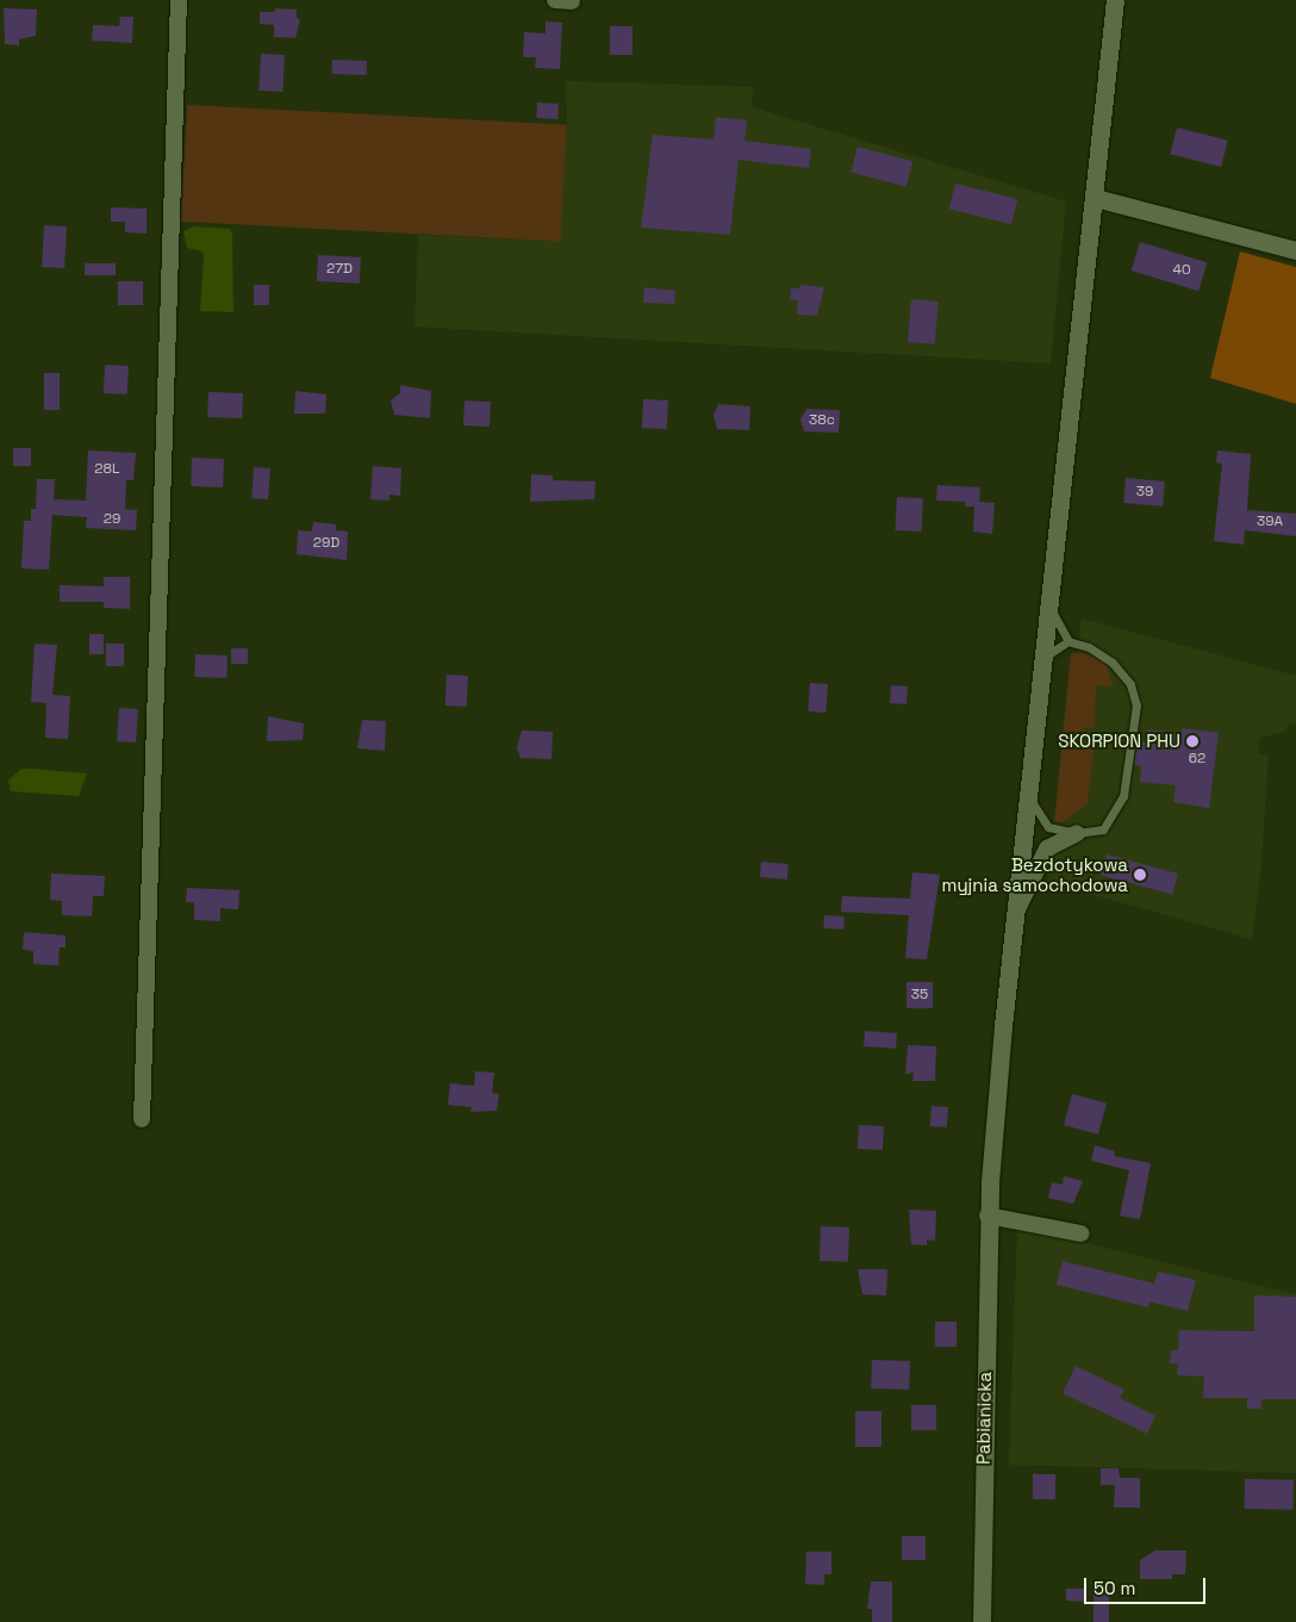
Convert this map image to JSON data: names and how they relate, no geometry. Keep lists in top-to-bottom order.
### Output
{
  "streets": {
    "main road": ["Pabianicka"]
  },
  "places": ["SKORPION PHU", "Bezdotykowa myjnia samochodowa"],
  "house_numbers": [
    "27D",
    "40",
    "38c",
    "28L",
    "39",
    "29",
    "39A",
    "29D",
    "62",
    "35"
  ],
  "scale_bar": "50 m"
}
